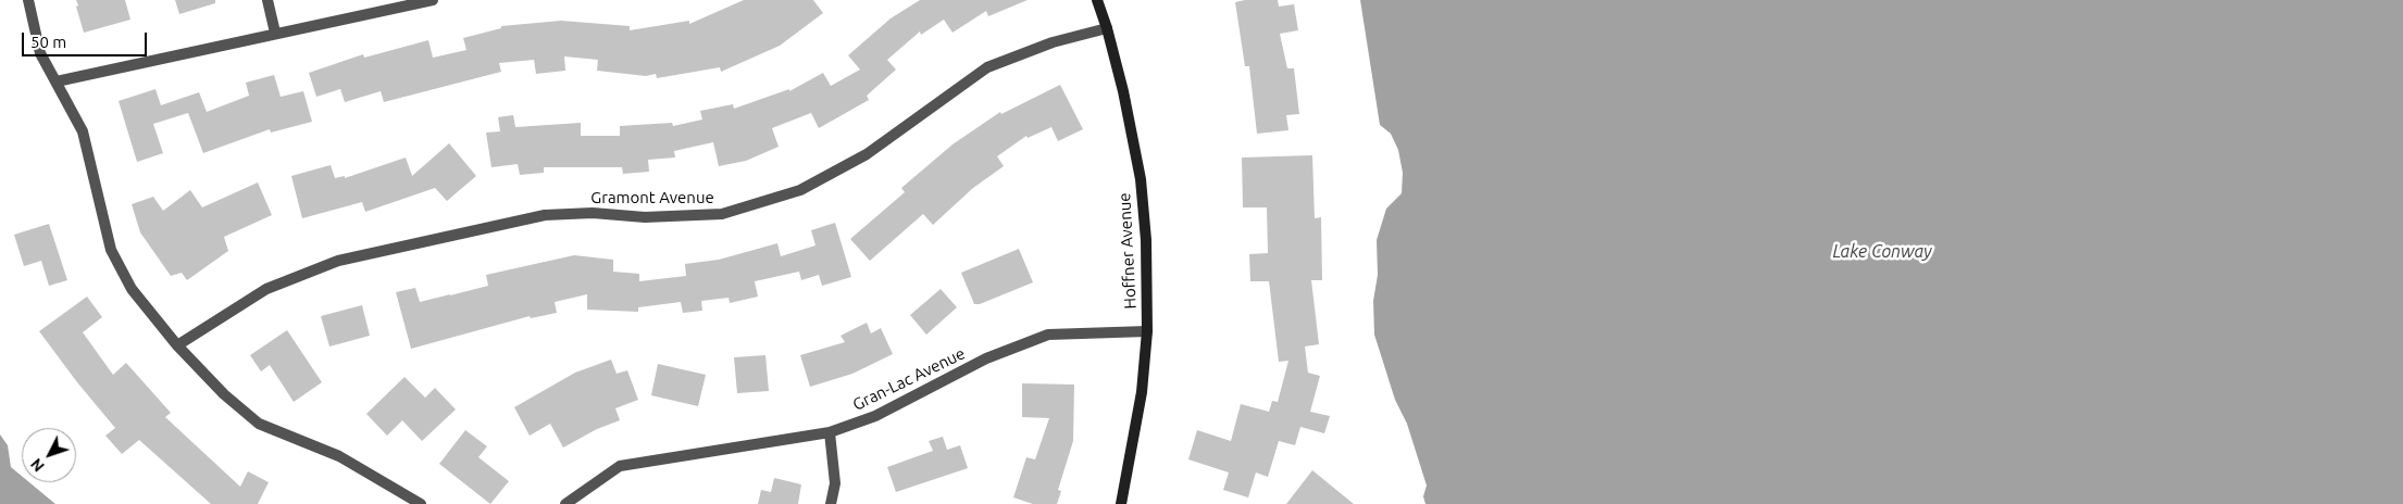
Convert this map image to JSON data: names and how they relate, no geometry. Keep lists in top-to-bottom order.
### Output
{
  "streets": {
    "main road": ["Hoffner Avenue"],
    "street": ["Gramont Avenue", "Gran-Lac Avenue"]
  },
  "crossings": [
    ["Gramont Avenue", "Hoffner Avenue"],
    ["Hoffner Avenue", "Gran-Lac Avenue"]
  ],
  "water": ["Lake Conway"],
  "scale_bar": "50 m",
  "north": "bottom left"
}
